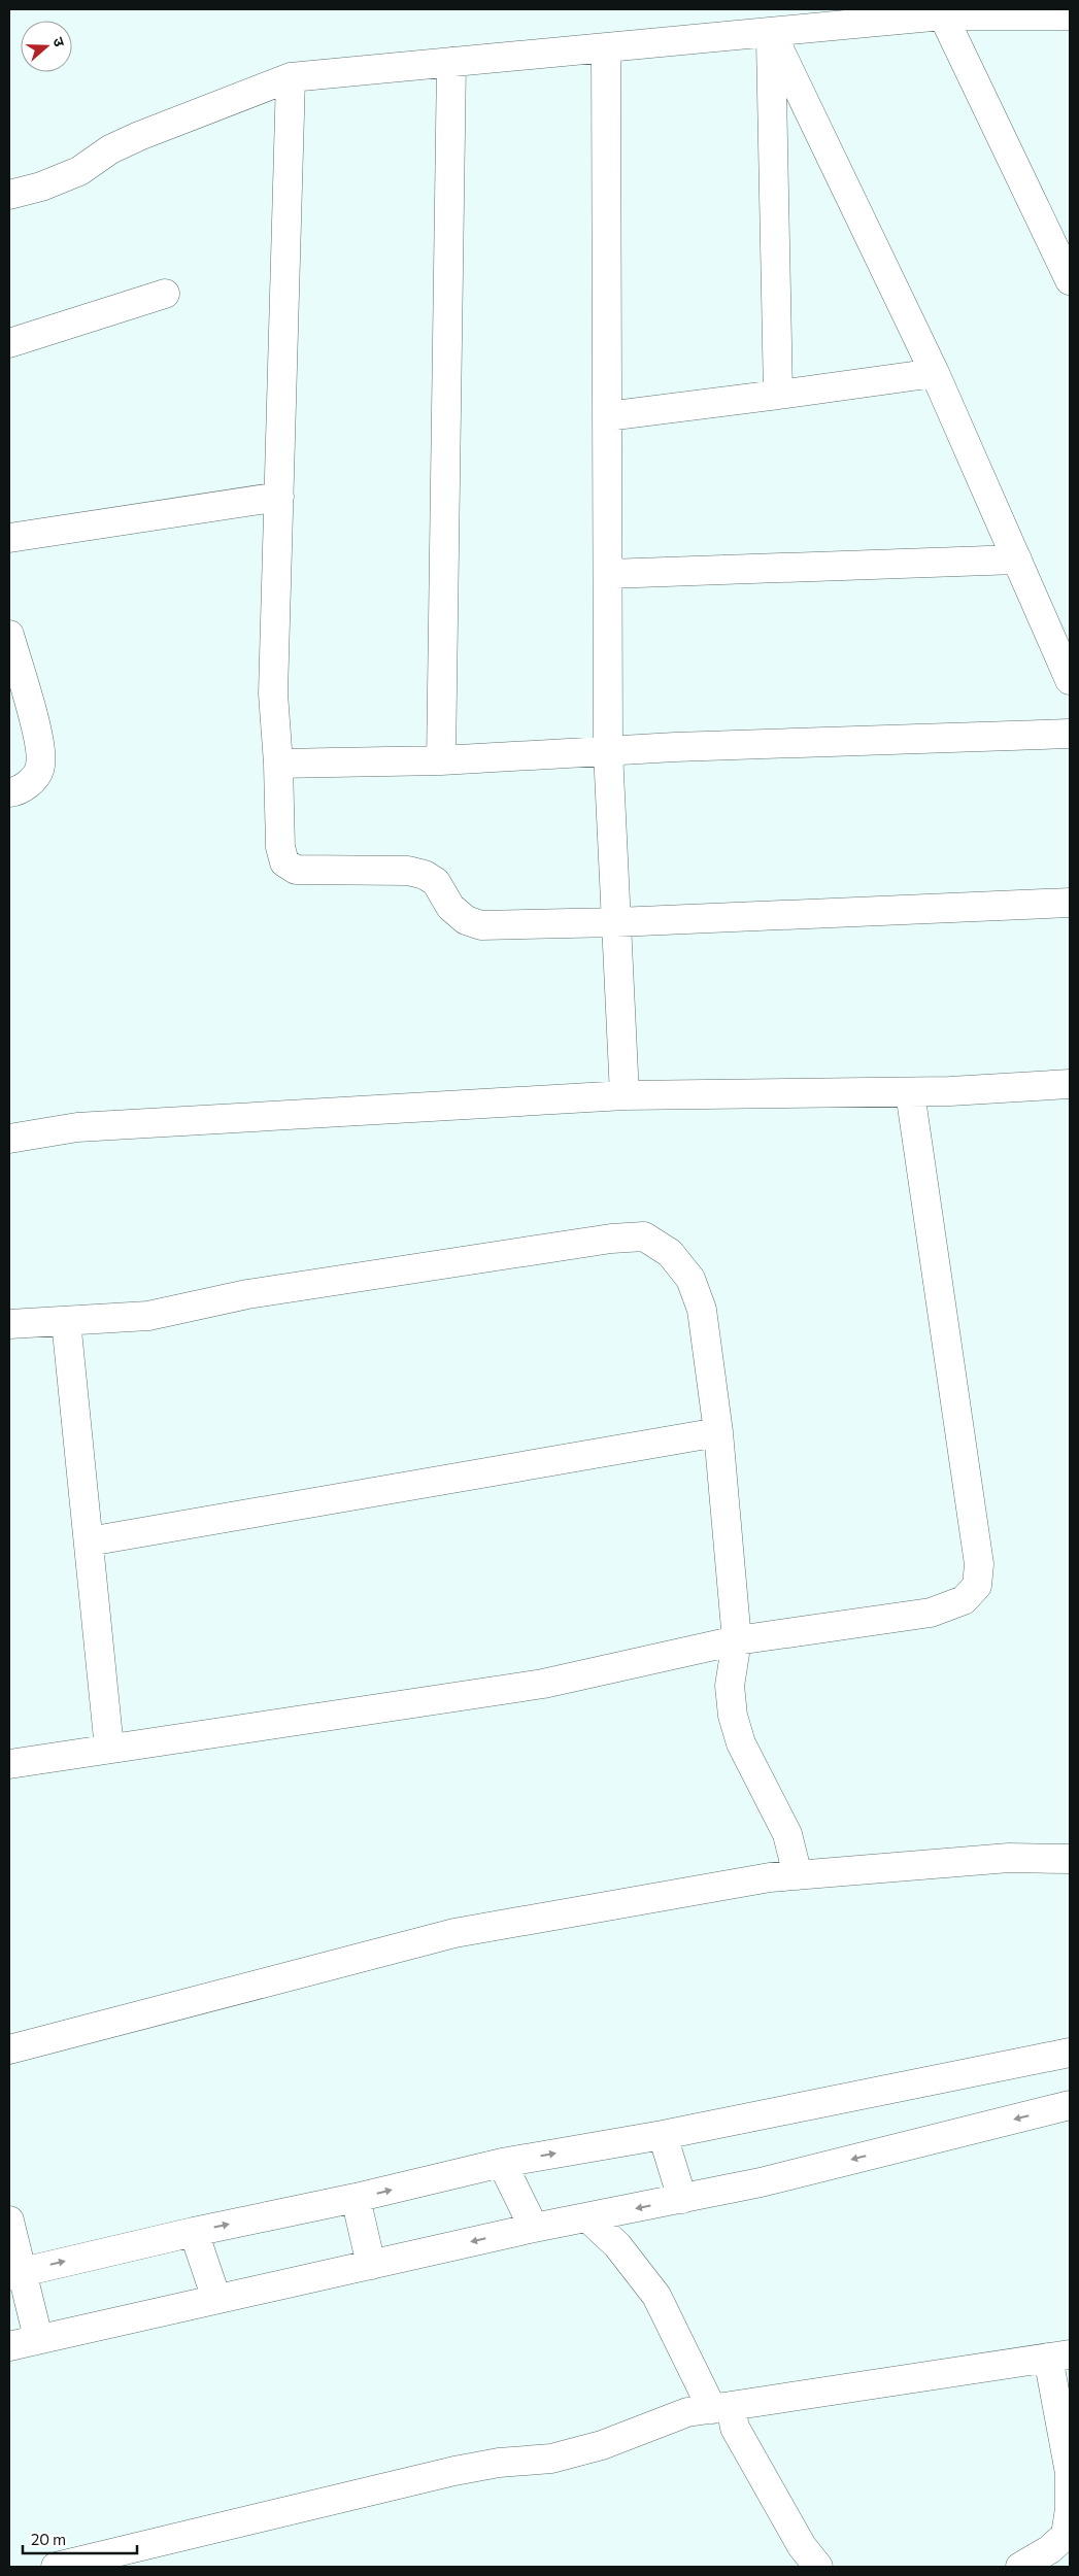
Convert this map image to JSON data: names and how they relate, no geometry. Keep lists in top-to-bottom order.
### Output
{
  "scale_bar": "20 m",
  "north": "right"
}
